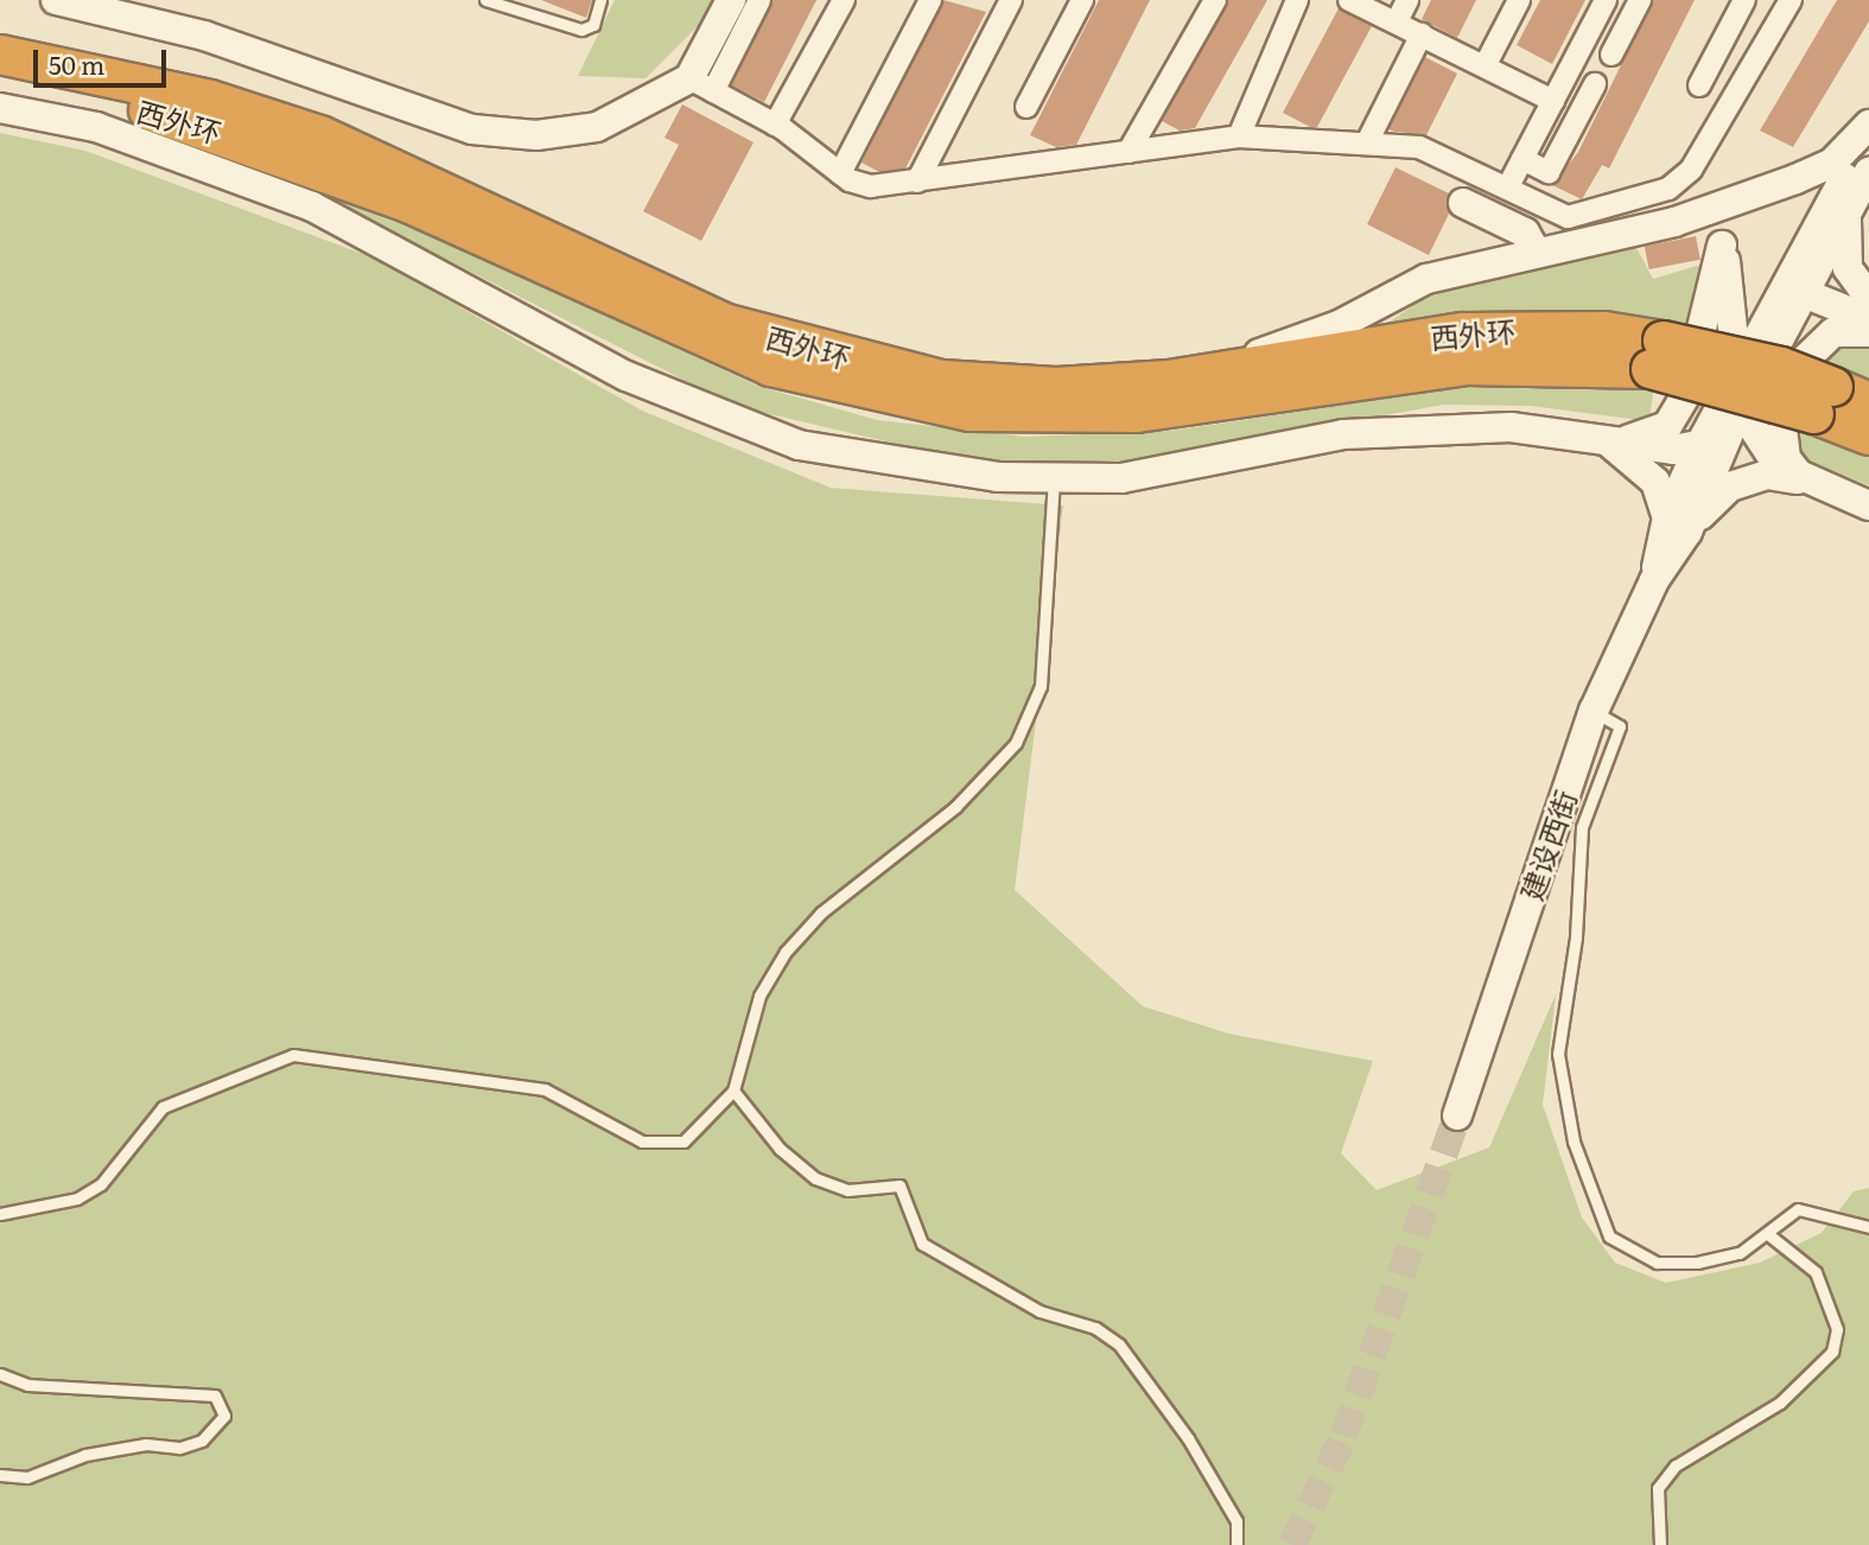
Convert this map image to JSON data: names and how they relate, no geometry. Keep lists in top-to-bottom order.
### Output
{
  "streets": {
    "highway": ["西外环"],
    "main road": ["建设西街"]
  },
  "scale_bar": "50 m"
}
